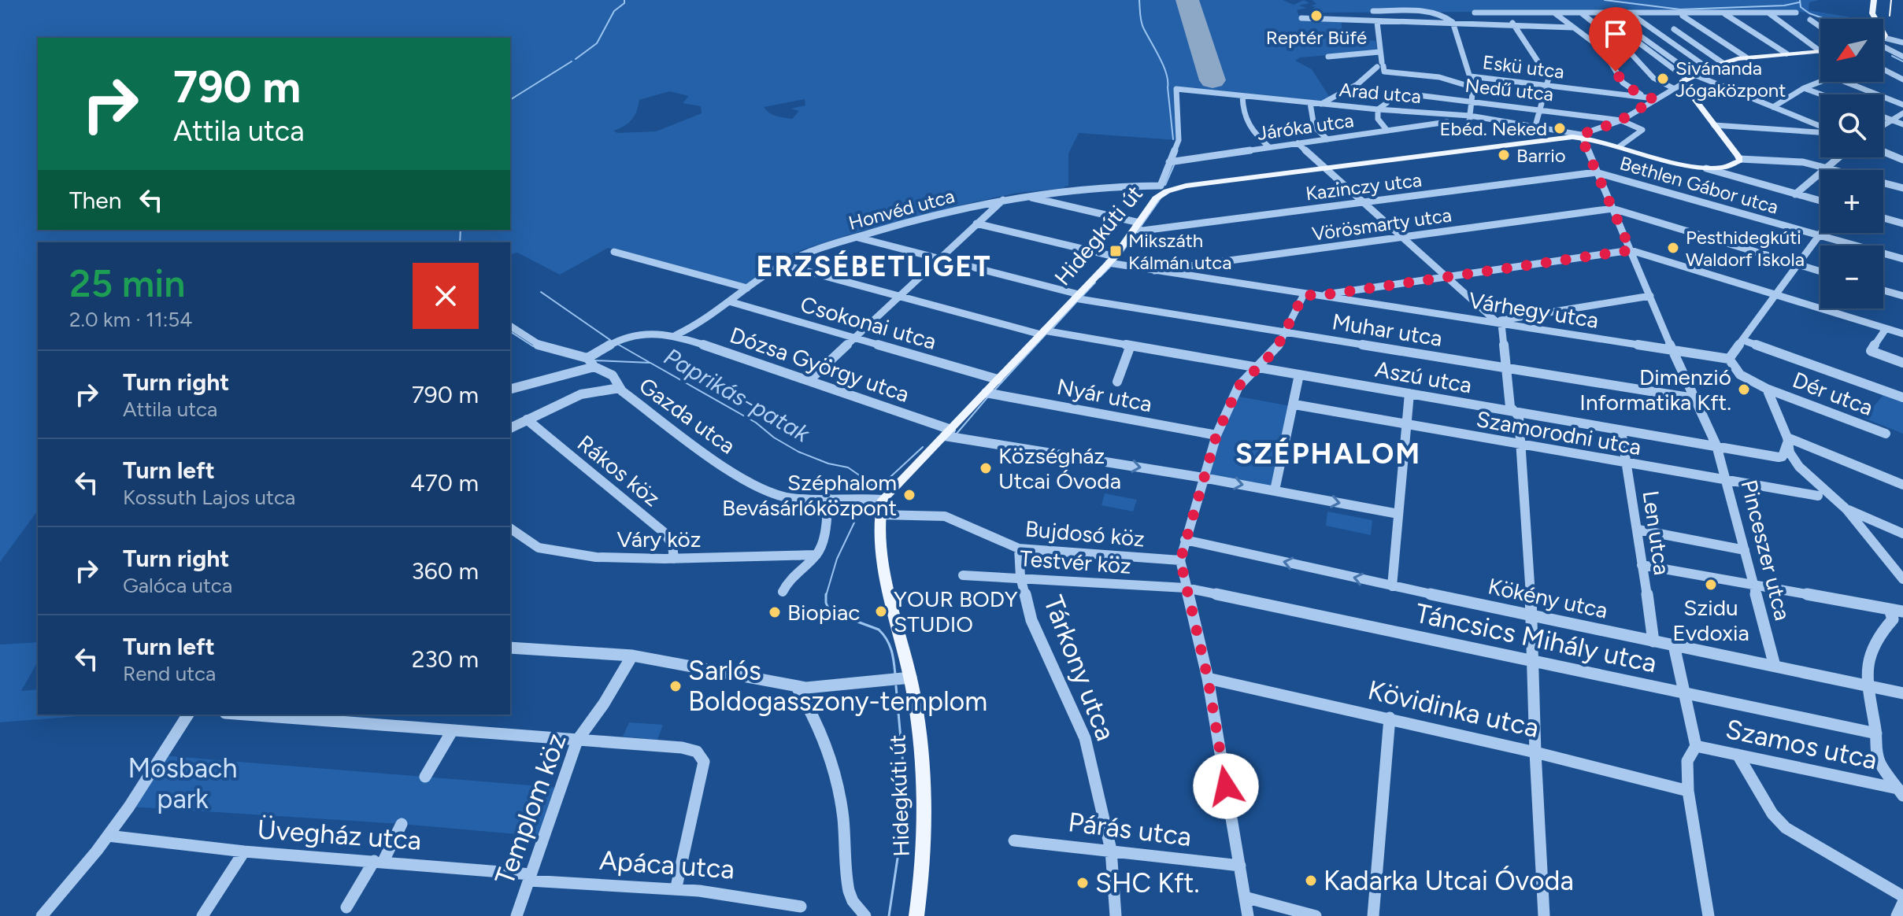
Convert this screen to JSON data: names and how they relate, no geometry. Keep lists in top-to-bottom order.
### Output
{
  "streets": {
    "main road": ["Hidegkúti út"],
    "street": [
      "Eskü utca",
      "Nedű utca",
      "Arad utca",
      "Járóka utca",
      "Bethlen Gábor utca",
      "Kazinczy utca",
      "Honvéd utca",
      "Vörösmarty utca",
      "Várhegy utca",
      "Csokonai utca",
      "Muhar utca",
      "Dózsa György utca",
      "Aszú utca",
      "Dér utca",
      "Nyár utca",
      "Gazda utca",
      "Szamorodni utca",
      "Rákos köz",
      "Len utca",
      "Bujdosó köz",
      "Váry köz",
      "Pinceszer utca",
      "Testvér köz",
      "Kökény utca",
      "Táncsics Mihály utca",
      "Tárkony utca",
      "Kövidinka utca",
      "Szamos utca",
      "Templom köz",
      "Párás utca",
      "Üvegház utca",
      "Apáca utca"
    ]
  },
  "crossings": [
    ["Arad utca", "Járóka utca"],
    ["Arad utca", "Hidegkúti út"],
    ["Arad utca", "Pinceszer utca"],
    ["Bethlen Gábor utca", "Kazinczy utca"],
    ["Bethlen Gábor utca", "Pinceszer utca"],
    ["Kazinczy utca", "Hidegkúti út"],
    ["Kazinczy utca", "Pinceszer utca"],
    ["Honvéd utca", "Hidegkúti út"],
    ["Honvéd utca", "Csokonai utca"],
    ["Honvéd utca", "Muhar utca"],
    ["Honvéd utca", "Dózsa György utca"],
    ["Honvéd utca", "Aszú utca"],
    ["Vörösmarty utca", "Várhegy utca"],
    ["Vörösmarty utca", "Pinceszer utca"],
    ["Hidegkúti út", "Várhegy utca"],
    ["Hidegkúti út", "Csokonai utca"],
    ["Hidegkúti út", "Muhar utca"],
    ["Hidegkúti út", "Dózsa György utca"],
    ["Hidegkúti út", "Aszú utca"],
    ["Hidegkúti út", "Nyár utca"],
    ["Hidegkúti út", "Gazda utca"],
    ["Hidegkúti út", "Bujdosó köz"],
    ["Hidegkúti út", "Pinceszer utca"],
    ["Várhegy utca", "Dér utca"],
    ["Várhegy utca", "Pinceszer utca"],
    ["Muhar utca", "Pinceszer utca"],
    ["Dózsa György utca", "Gazda utca"],
    ["Aszú utca", "Len utca"],
    ["Aszú utca", "Pinceszer utca"],
    ["Szamorodni utca", "Len utca"],
    ["Szamorodni utca", "Pinceszer utca"],
    ["Rákos köz", "Váry köz"],
    ["Len utca", "Kökény utca"],
    ["Bujdosó köz", "Tárkony utca"],
    ["Pinceszer utca", "Kökény utca"],
    ["Testvér köz", "Táncsics Mihály utca"],
    ["Testvér köz", "Tárkony utca"],
    ["Tárkony utca", "Párás utca"],
    ["Templom köz", "Üvegház utca"],
    ["Templom köz", "Apáca utca"],
    ["Üvegház utca", "Apáca utca"]
  ],
  "one_way": ["Dózsa György utca"],
  "districts": ["ERZSÉBETLIGET", "SZÉPHALOM"],
  "water": ["Paprikás-patak"],
  "parks": ["Mosbach park"],
  "places": {
    "other": [
      "Reptér Büfé",
      "Sivánanda Jógaközpont",
      "Ebéd. Neked",
      "Barrio",
      "Pesthidegkúti Waldorf Iskola",
      "Dimenzió Informatika Kft.",
      "Községház Utcai Óvoda",
      "Széphalom Bevásárlóközpont",
      "Szidu Evdoxia",
      "YOUR BODY STUDIO",
      "Biopiac",
      "Sarlós Boldogasszony-templom",
      "Kadarka Utcai Óvoda",
      "SHC Kft."
    ],
    "transit": ["Mikszáth Kálmán utca"]
  },
  "north": "bottom left",
  "page": {
    "map_buttons": ["+", "−"],
    "turn": ["790 m", "Attila utca"],
    "then": "Then",
    "heading": ["25 min", "2.0 km · 11:54"],
    "list": [
      {
        "name": "Turn right",
        "note": "Attila utca",
        "value": "790 m"
      },
      {
        "name": "Turn left",
        "note": "Kossuth Lajos utca",
        "value": "470 m"
      },
      {
        "name": "Turn right",
        "note": "Galóca utca",
        "value": "360 m"
      },
      {
        "name": "Turn left",
        "note": "Rend utca",
        "value": "230 m"
      }
    ]
  }
}
